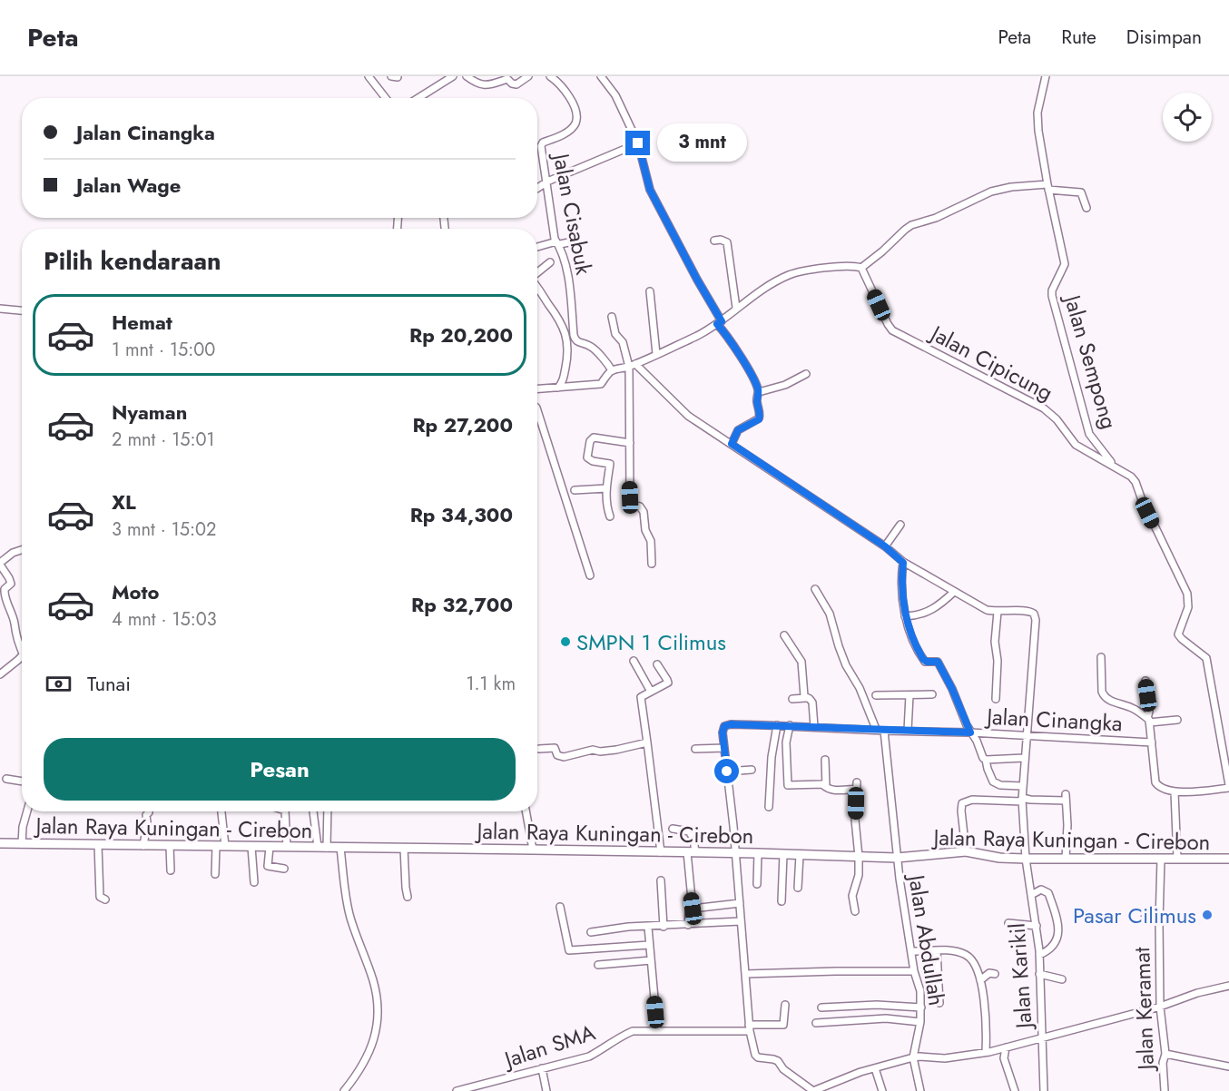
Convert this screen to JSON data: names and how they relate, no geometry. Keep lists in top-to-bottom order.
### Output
{
  "streets": {
    "highway": ["Jalan Raya Kuningan - Cirebon"],
    "street": [
      "Jalan Cisabuk",
      "Jalan Sempong",
      "Jalan Cipicung",
      "Jalan Cinangka",
      "Jalan Abdullah",
      "Jalan Karikil",
      "Jalan Keramat",
      "Jalan SMA"
    ]
  },
  "crossings": [
    ["Jalan Sempong", "Jalan Cipicung"],
    ["Jalan Cinangka", "Jalan Raya Kuningan - Cirebon"],
    ["Jalan Cinangka", "Jalan Abdullah"],
    ["Jalan Cinangka", "Jalan Karikil"],
    ["Jalan Cinangka", "Jalan SMA"],
    ["Jalan Raya Kuningan - Cirebon", "Jalan Abdullah"],
    ["Jalan Raya Kuningan - Cirebon", "Jalan Karikil"],
    ["Jalan Raya Kuningan - Cirebon", "Jalan Keramat"]
  ],
  "places": ["SMPN 1 Cilimus", "Pasar Cilimus"],
  "page": {
    "header": "Peta",
    "nav": ["Peta", "Rute", "Disimpan"],
    "banner": ["Jalan Cinangka", "Jalan Wage"],
    "bubble": "3 mnt",
    "heading": "Pilih kendaraan",
    "list": [
      {
        "name": "Hemat",
        "note": "1 mnt · 15:00",
        "value": "Rp 20,200"
      },
      {
        "name": "Nyaman",
        "note": "2 mnt · 15:01",
        "value": "Rp 27,200"
      },
      {
        "name": "XL",
        "note": "3 mnt · 15:02",
        "value": "Rp 34,300"
      },
      {
        "name": "Moto",
        "note": "4 mnt · 15:03",
        "value": "Rp 32,700"
      }
    ],
    "pay": ["Tunai", "1.1 km"],
    "buttons": "Pesan"
  }
}
